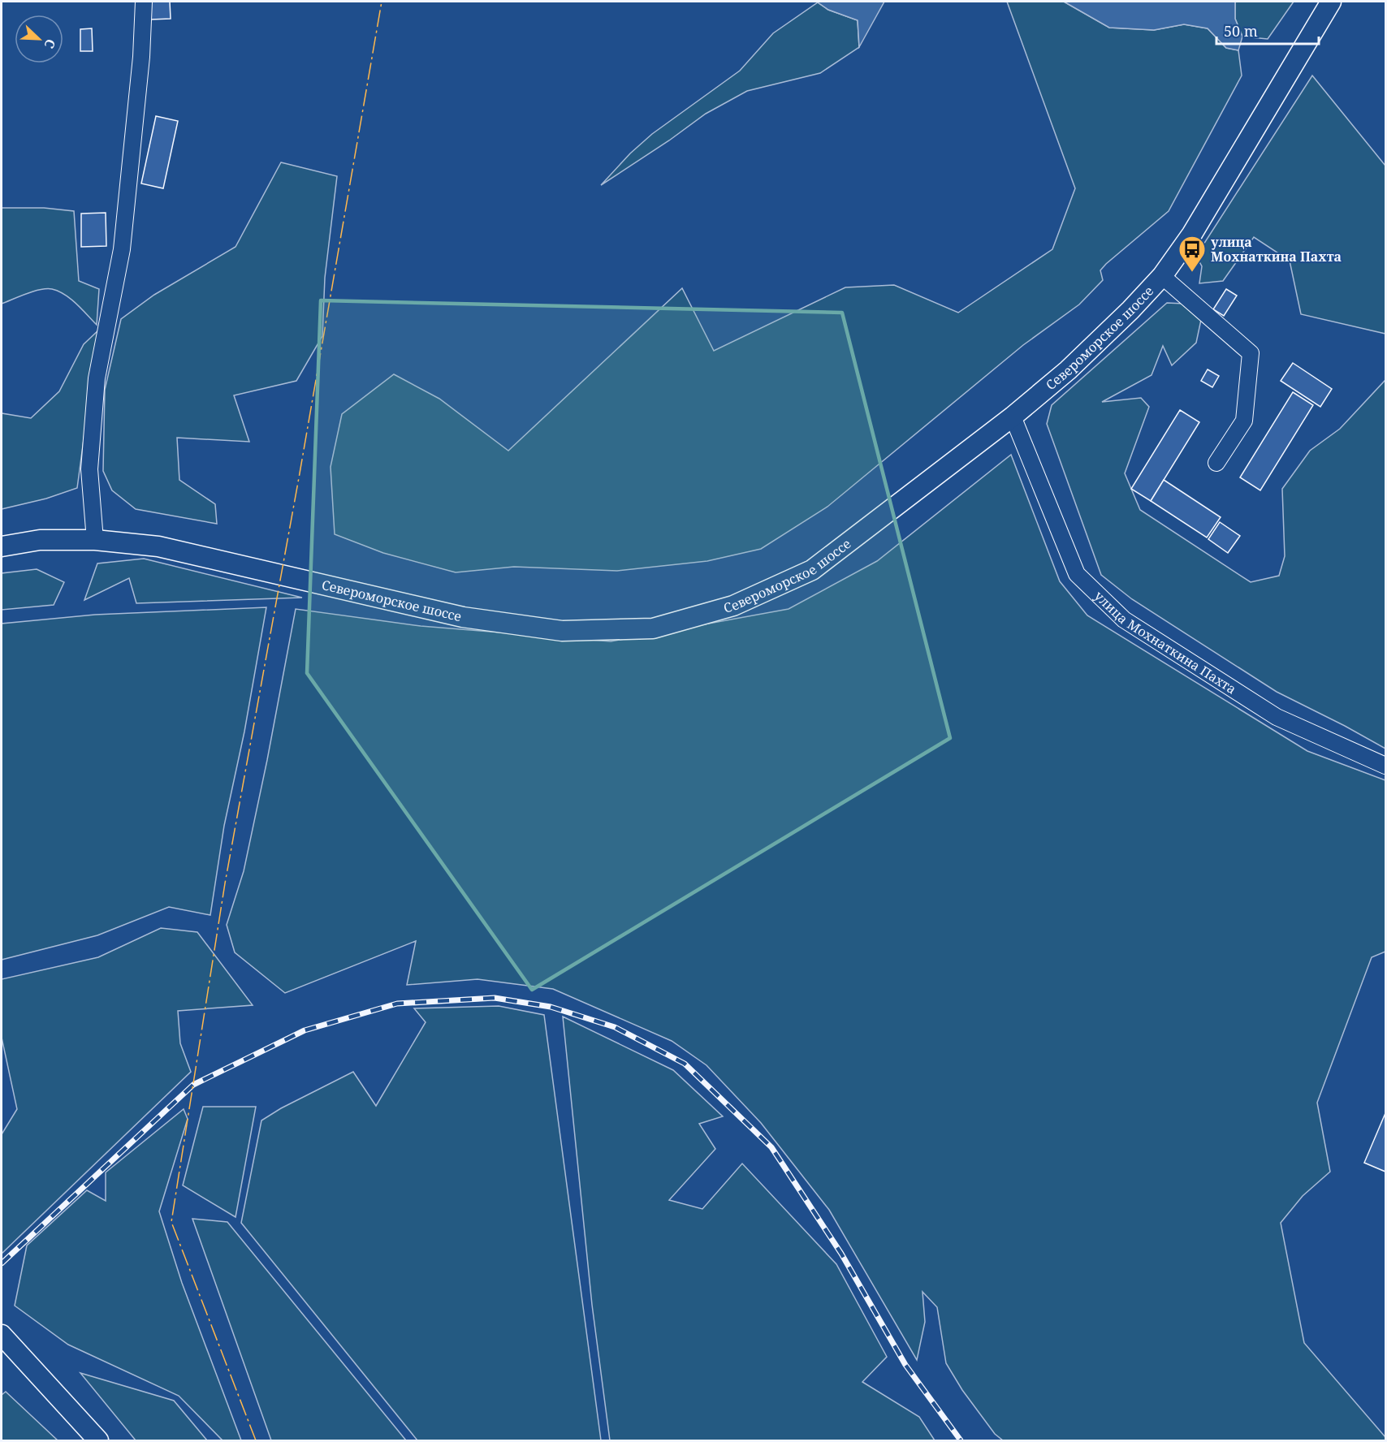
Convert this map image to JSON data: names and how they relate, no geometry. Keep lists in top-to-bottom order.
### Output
{
  "streets": {
    "main road": ["Североморское шоссе"],
    "street": ["улица Мохнаткина Пахта"]
  },
  "crossings": [
    ["Североморское шоссе", "улица Мохнаткина Пахта"]
  ],
  "places": {
    "bus stop": ["улица Мохнаткина Пахта"]
  },
  "scale_bar": "50 m",
  "north": "bottom right"
}
